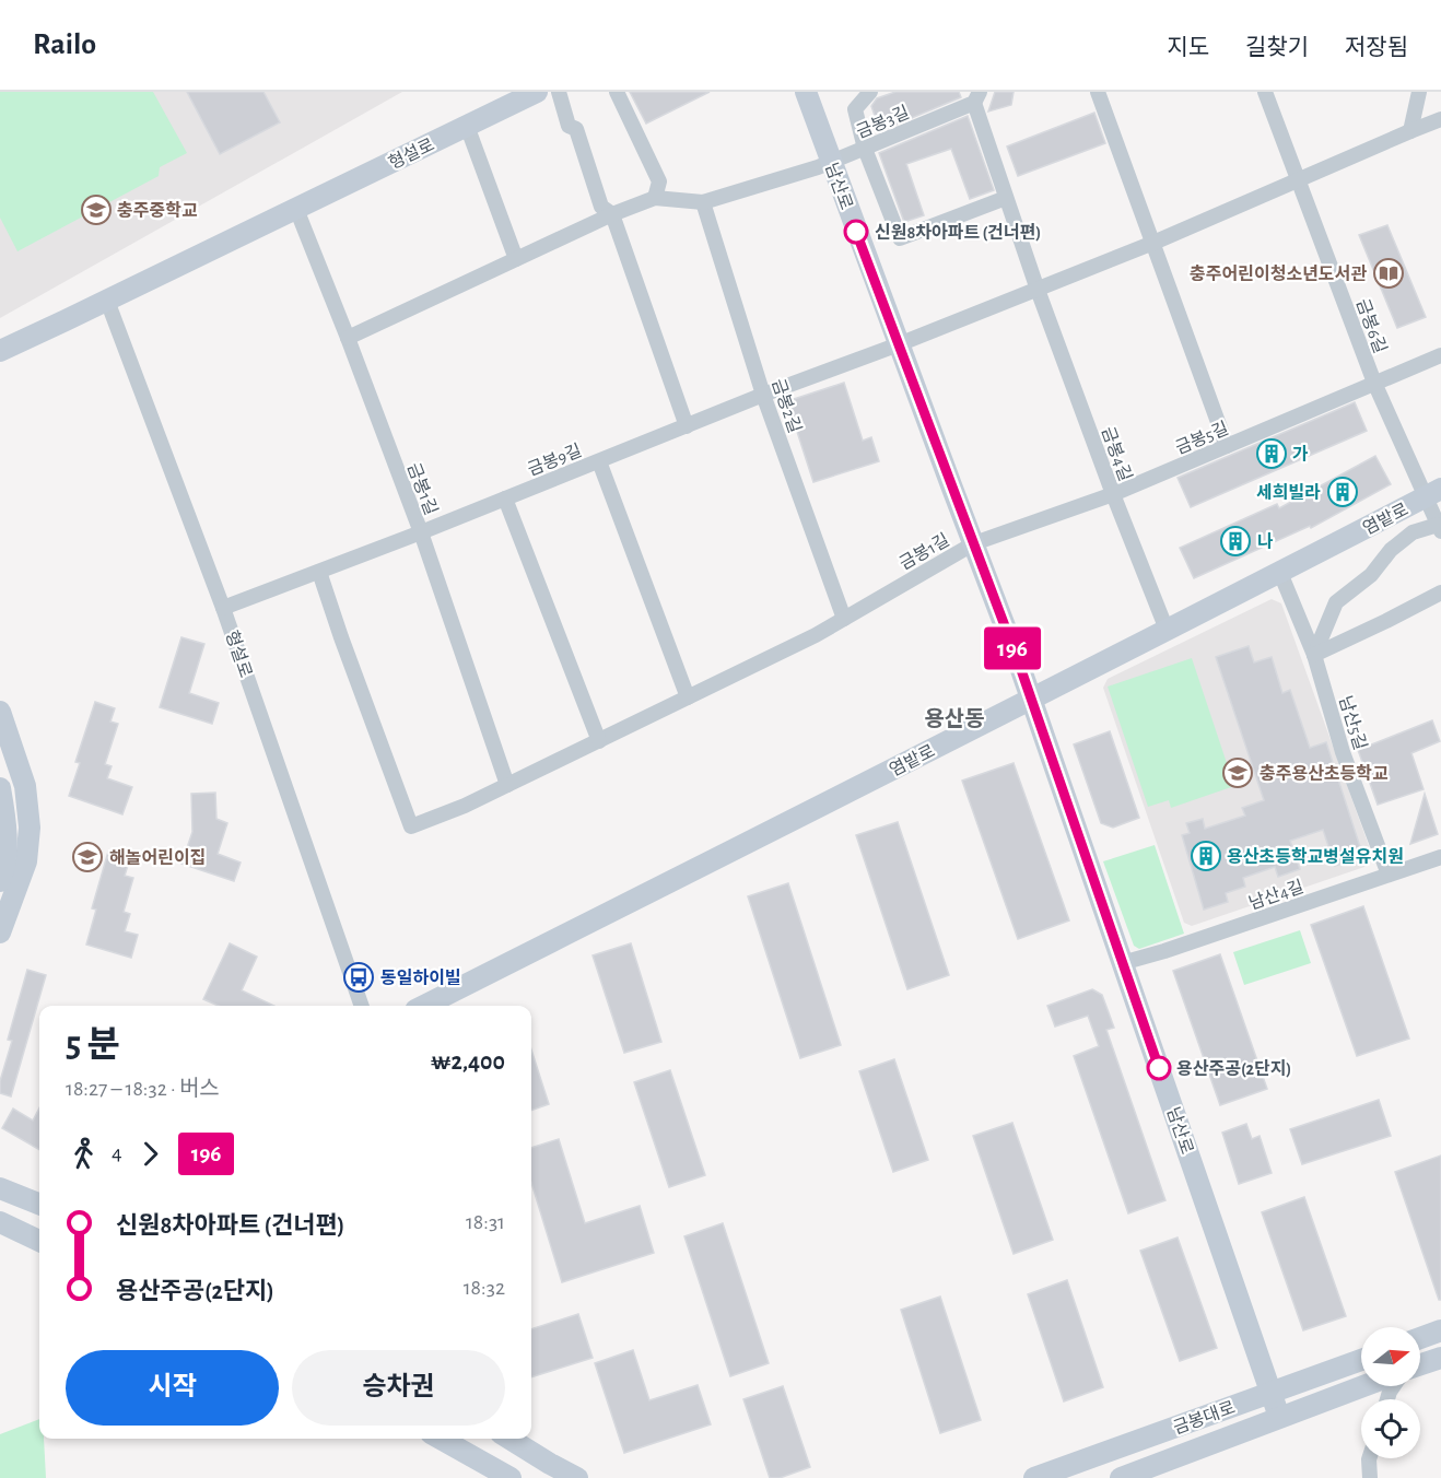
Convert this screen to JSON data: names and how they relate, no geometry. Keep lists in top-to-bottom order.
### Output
{
  "streets": {
    "street": [
      "금봉3길",
      "형설로",
      "남산로",
      "금봉6길",
      "금봉2길",
      "금봉5길",
      "금봉4길",
      "금봉9길",
      "금봉1길",
      "염밭로",
      "남산5길",
      "남산4길",
      "금봉대로"
    ]
  },
  "crossings": [
    ["금봉3길", "남산로"],
    ["금봉3길", "금봉4길"],
    ["형설로", "금봉9길"],
    ["형설로", "금봉1길"],
    ["남산로", "금봉5길"],
    ["남산로", "금봉4길"],
    ["남산로", "금봉9길"],
    ["남산로", "금봉1길"],
    ["남산로", "염밭로"],
    ["남산로", "남산4길"],
    ["남산로", "금봉대로"],
    ["금봉6길", "금봉5길"],
    ["금봉6길", "염밭로"],
    ["금봉2길", "금봉9길"],
    ["금봉2길", "금봉1길"],
    ["금봉5길", "금봉4길"],
    ["금봉5길", "금봉1길"],
    ["금봉4길", "염밭로"],
    ["금봉9길", "금봉1길"],
    ["염밭로", "남산5길"],
    ["남산5길", "남산4길"]
  ],
  "districts": ["용산동"],
  "places": {
    "school or university": ["충주중학교", "충주용산초등학교", "해놀어린이집"],
    "other": ["신원8차아파트 (건너편)", "용산주공(2단지)"],
    "library": ["충주어린이청소년도서관"],
    "building": [
      "가",
      "세희빌라",
      "나",
      "용산초등학교병설유치원"
    ],
    "bus stop": ["동일하이빌"]
  },
  "lines": ["bus line 196"],
  "north": "right",
  "page": {
    "header": "Railo",
    "nav": ["지도", "길찾기", "저장됨"],
    "on_map": "196",
    "heading": ["5 분", "18:27 – 18:32 · 버스", "₩2,400"],
    "legs": ["4", "196"],
    "list": [
      {
        "name": "신원8차아파트 (건너편)",
        "value": "18:31"
      },
      {
        "name": "용산주공(2단지)",
        "value": "18:32"
      }
    ],
    "buttons": ["시작", "승차권"]
  }
}
